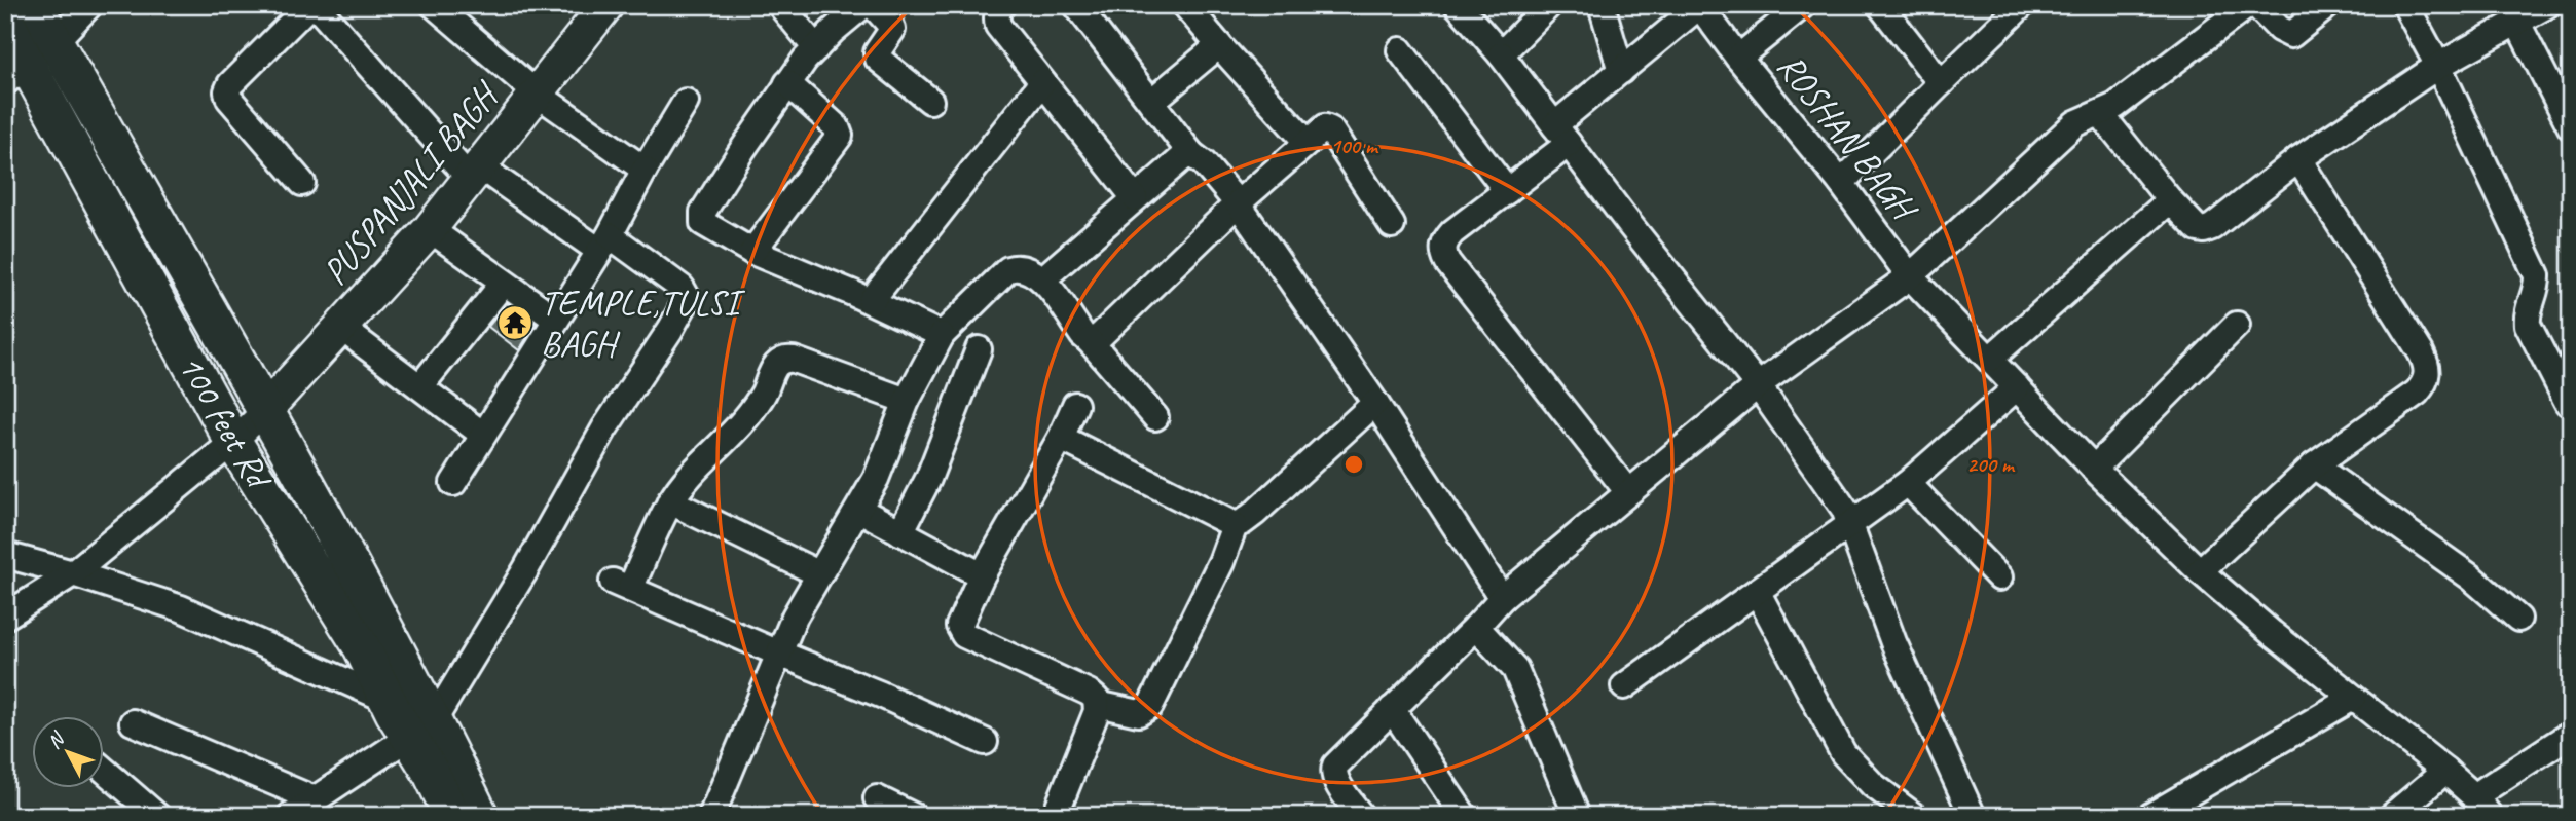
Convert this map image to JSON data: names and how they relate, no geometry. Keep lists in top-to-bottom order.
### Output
{
  "streets": {
    "main road": ["100 feet Rd"],
    "street": ["ROSHAN BAGH", "PUSPANJALI BAGH"]
  },
  "places": {
    "temple": ["TEMPLE,TULSI BAGH"]
  },
  "north": "top left",
  "rings": ["100 m", "200 m"]
}
